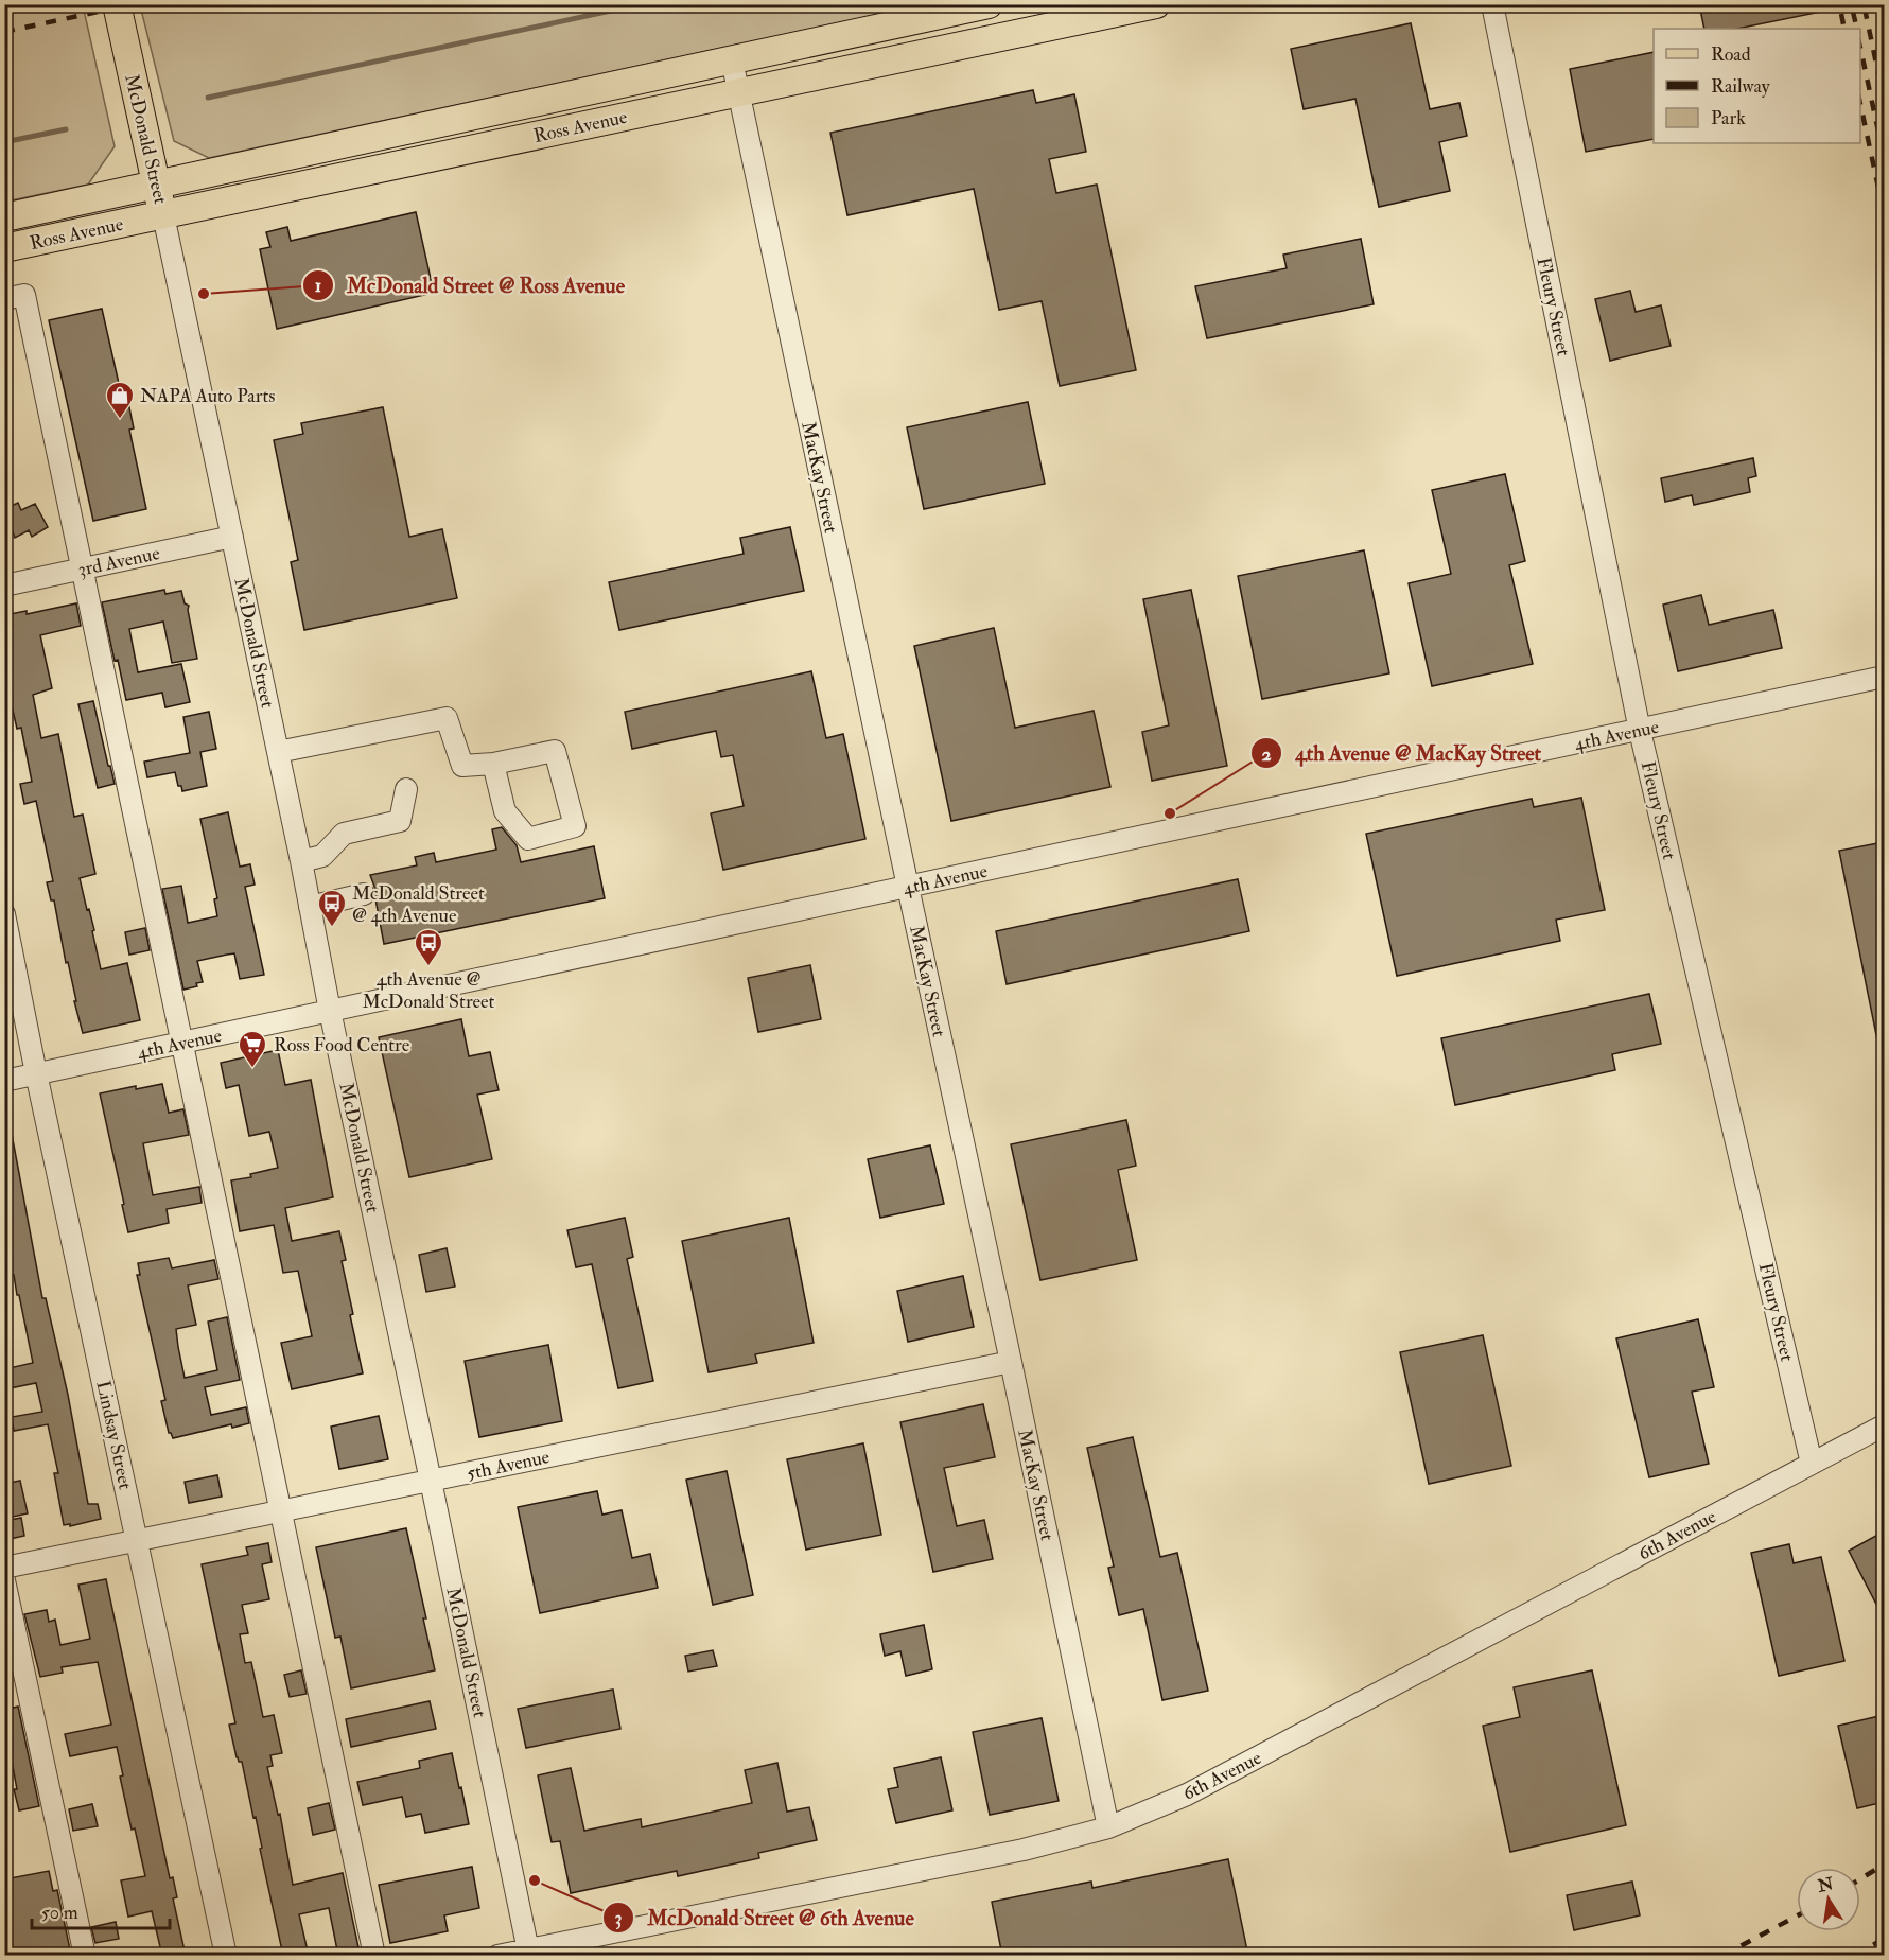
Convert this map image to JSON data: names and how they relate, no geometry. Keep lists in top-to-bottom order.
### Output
{
  "streets": {
    "main road": ["Ross Avenue", "McDonald Street"],
    "street": [
      "Fleury Street",
      "MacKay Street",
      "3rd Avenue",
      "4th Avenue",
      "Lindsay Street",
      "5th Avenue",
      "6th Avenue"
    ]
  },
  "crossings": [
    ["Ross Avenue", "McDonald Street"],
    ["Ross Avenue", "MacKay Street"],
    ["McDonald Street", "3rd Avenue"],
    ["McDonald Street", "4th Avenue"],
    ["McDonald Street", "5th Avenue"],
    ["McDonald Street", "6th Avenue"],
    ["Fleury Street", "4th Avenue"],
    ["Fleury Street", "6th Avenue"],
    ["MacKay Street", "4th Avenue"],
    ["MacKay Street", "5th Avenue"],
    ["MacKay Street", "6th Avenue"],
    ["4th Avenue", "Lindsay Street"],
    ["Lindsay Street", "5th Avenue"]
  ],
  "places": {
    "other": ["McDonald Street @ Ross Avenue", "4th Avenue @ MacKay Street", "McDonald Street @ 6th Avenue"],
    "shop": ["NAPA Auto Parts"],
    "bus stop": ["McDonald Street @ 4th Avenue", "4th Avenue @ McDonald Street"],
    "supermarket": ["Ross Food Centre"]
  },
  "legend": ["Road", "Railway", "Park"],
  "scale_bar": "50 m",
  "north": "top"
}
